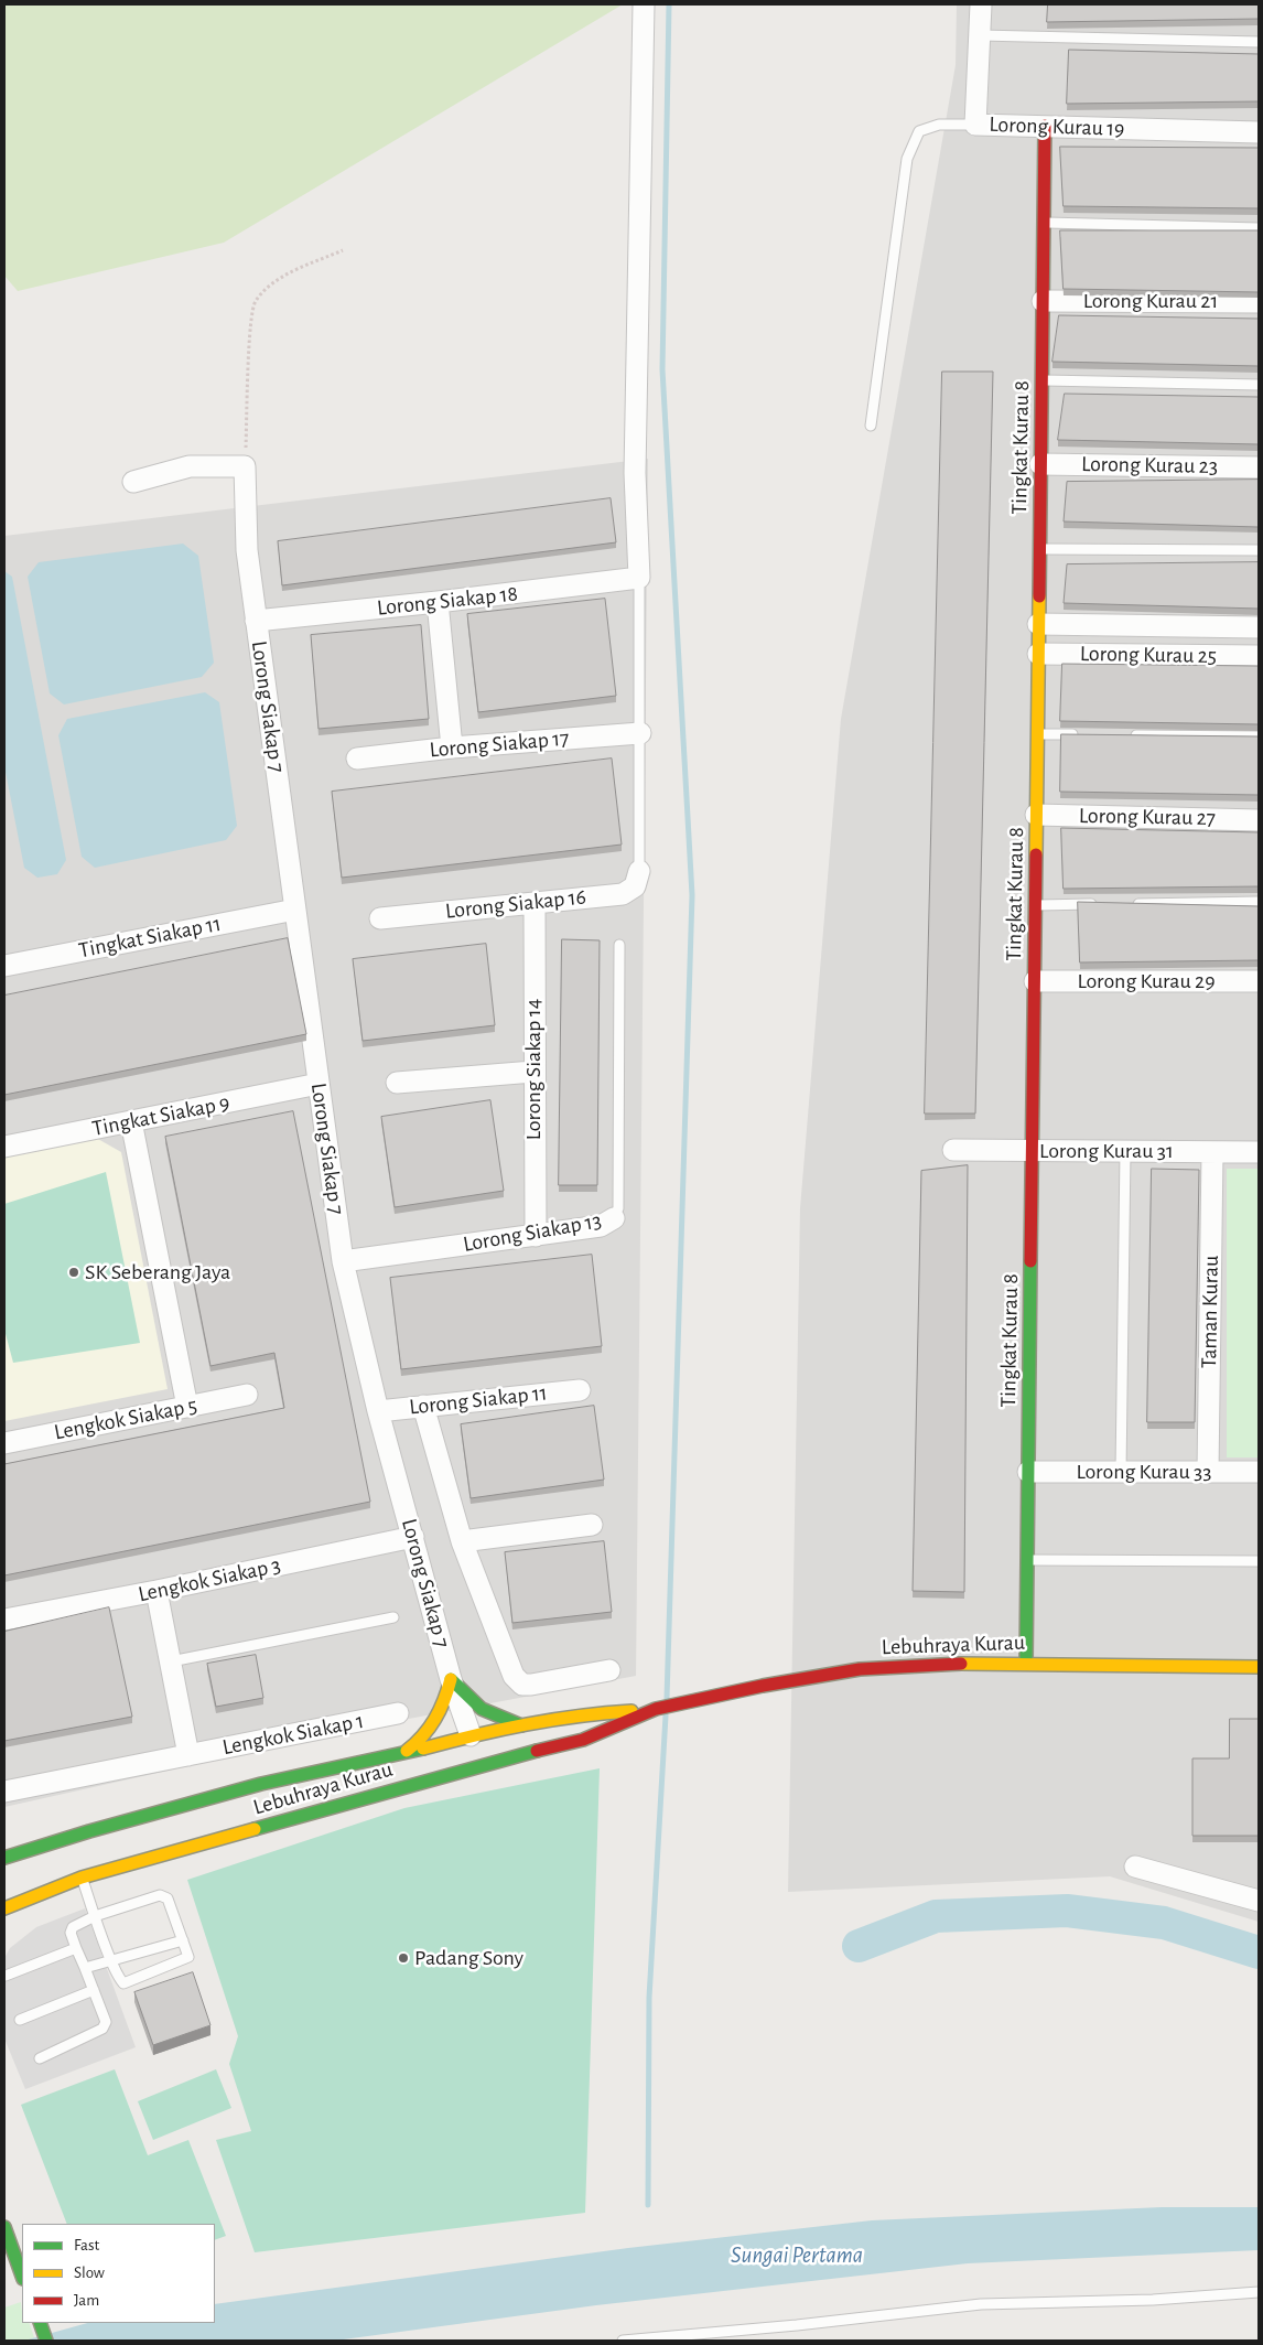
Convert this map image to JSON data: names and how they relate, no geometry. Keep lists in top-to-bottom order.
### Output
{
  "streets": {
    "street": [
      "Lorong Kurau 19",
      "Lorong Kurau 21",
      "Tingkat Kurau 8",
      "Lorong Kurau 23",
      "Lorong Siakap 18",
      "Lorong Kurau 25",
      "Lorong Siakap 7",
      "Lorong Siakap 17",
      "Lorong Kurau 27",
      "Lorong Siakap 16",
      "Tingkat Siakap 11",
      "Lorong Kurau 29",
      "Lorong Siakap 14",
      "Tingkat Siakap 9",
      "Lorong Kurau 31",
      "Lorong Siakap 13",
      "Taman Kurau",
      "Lorong Siakap 11",
      "Lengkok Siakap 5",
      "Lorong Kurau 33",
      "Lengkok Siakap 3",
      "Lebuhraya Kurau",
      "Lengkok Siakap 1"
    ]
  },
  "crossings": [
    ["Lorong Kurau 19", "Tingkat Kurau 8"],
    ["Lorong Kurau 21", "Tingkat Kurau 8"],
    ["Tingkat Kurau 8", "Lorong Kurau 23"],
    ["Tingkat Kurau 8", "Lorong Kurau 25"],
    ["Tingkat Kurau 8", "Lorong Kurau 27"],
    ["Tingkat Kurau 8", "Lorong Kurau 29"],
    ["Tingkat Kurau 8", "Lorong Kurau 31"],
    ["Tingkat Kurau 8", "Lorong Kurau 33"],
    ["Tingkat Kurau 8", "Lebuhraya Kurau"],
    ["Lorong Siakap 18", "Lorong Siakap 7"],
    ["Lorong Siakap 7", "Tingkat Siakap 11"],
    ["Lorong Siakap 7", "Tingkat Siakap 9"],
    ["Lorong Siakap 7", "Lorong Siakap 13"],
    ["Lorong Siakap 7", "Lorong Siakap 11"],
    ["Lorong Siakap 7", "Lengkok Siakap 3"],
    ["Lorong Siakap 7", "Lebuhraya Kurau"],
    ["Lorong Siakap 16", "Lorong Siakap 14"],
    ["Lorong Siakap 14", "Lorong Siakap 13"],
    ["Lorong Kurau 31", "Taman Kurau"],
    ["Taman Kurau", "Lorong Kurau 33"]
  ],
  "water": ["Sungai Pertama"],
  "places": ["SK Seberang Jaya", "Padang Sony"],
  "legend": ["Fast", "Slow", "Jam"]
}
